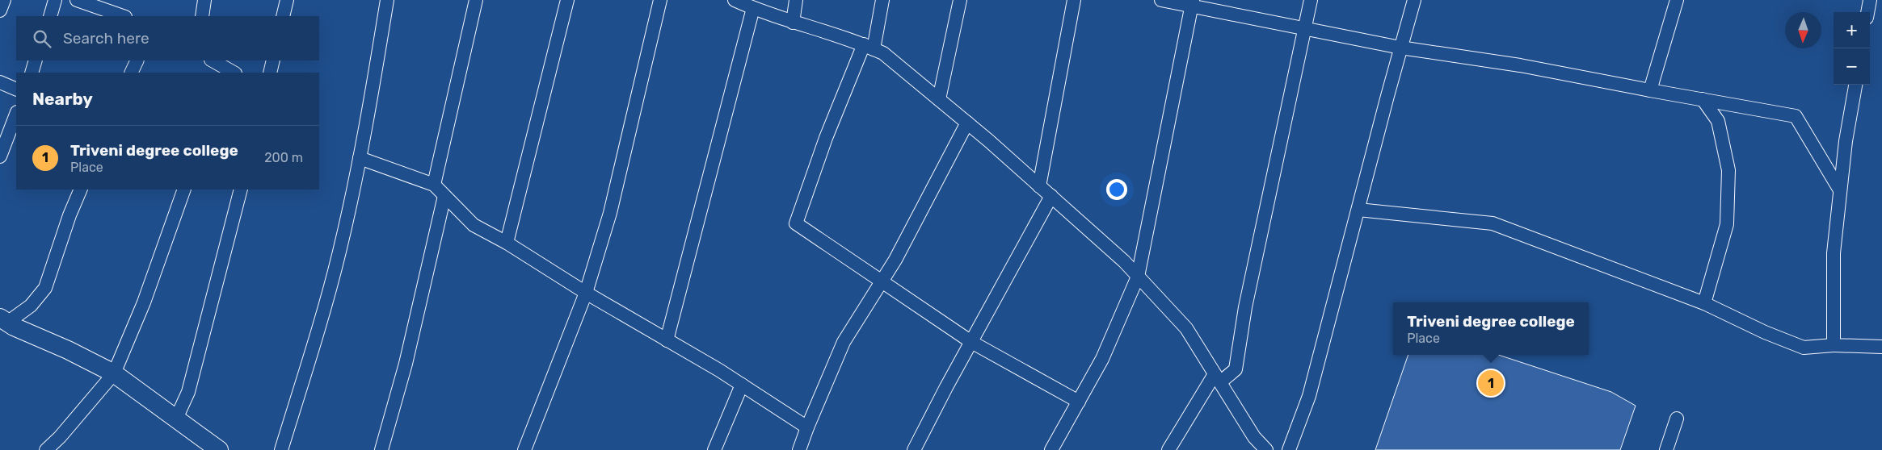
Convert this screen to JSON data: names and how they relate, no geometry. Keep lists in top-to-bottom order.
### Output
{
  "north": "bottom",
  "page": {
    "map_buttons": ["+", "−"],
    "search": "Search here",
    "heading": "Nearby",
    "list": [
      {
        "mark": "1",
        "name": "Triveni degree college",
        "note": "Place",
        "value": "200 m"
      }
    ],
    "popup": ["Triveni degree college", "Place"],
    "pins": "1"
  }
}
